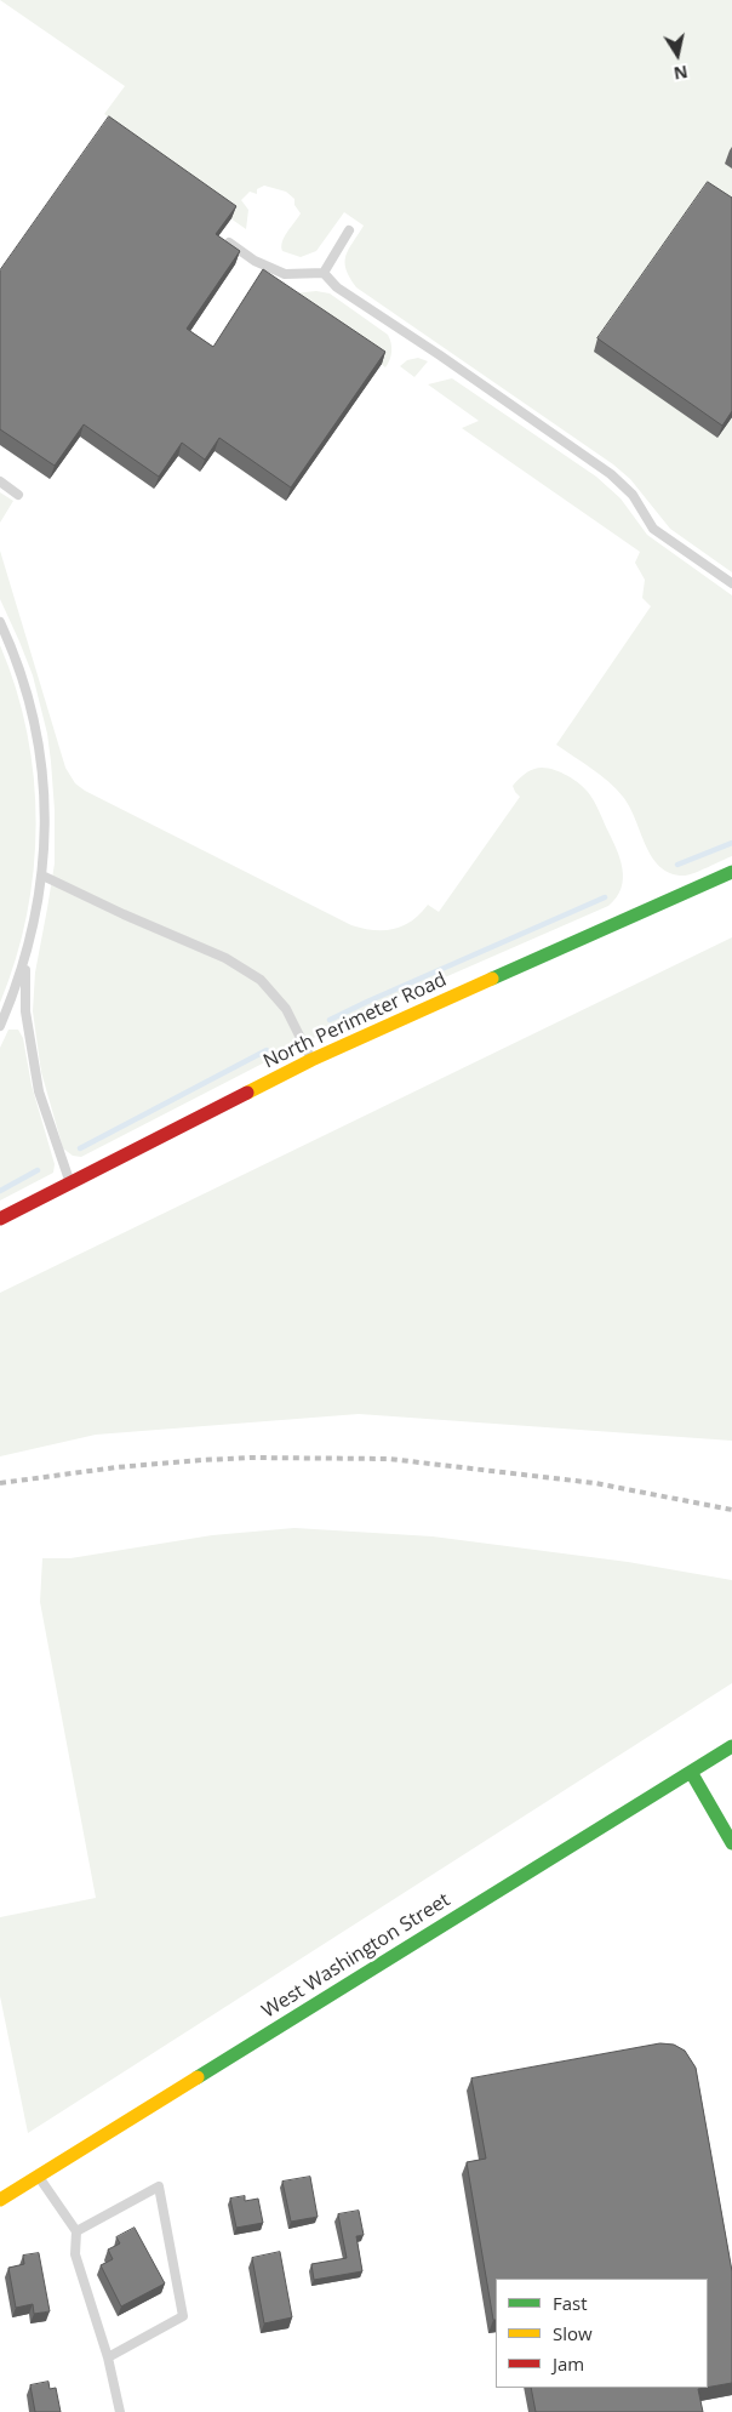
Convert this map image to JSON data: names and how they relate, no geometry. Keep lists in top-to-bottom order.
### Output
{
  "streets": {
    "street": ["North Perimeter Road", "West Washington Street"]
  },
  "legend": ["Fast", "Slow", "Jam"],
  "north": "bottom"
}
